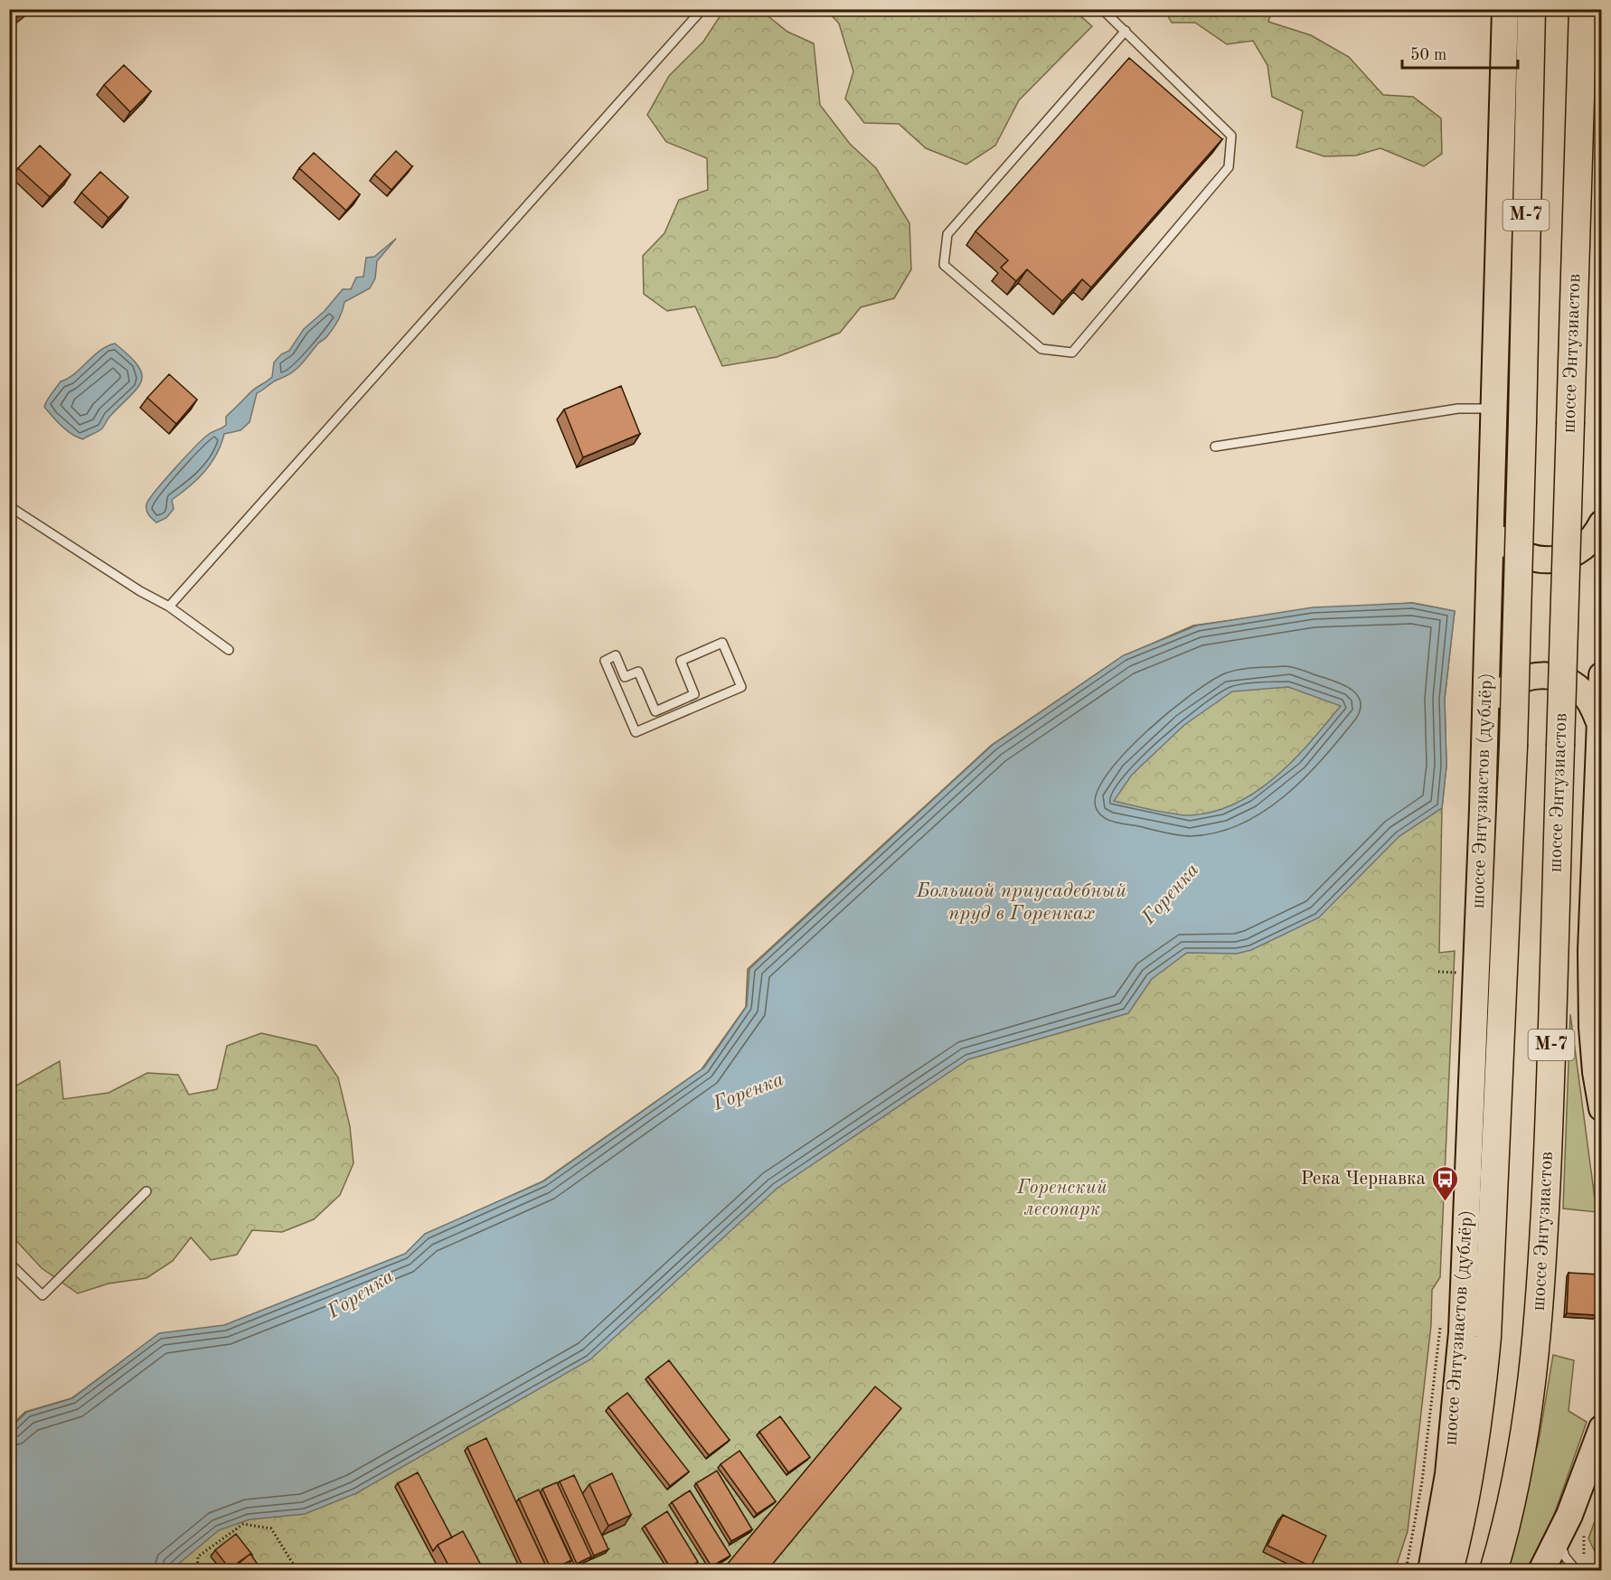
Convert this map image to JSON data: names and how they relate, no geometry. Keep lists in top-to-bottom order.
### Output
{
  "streets": {
    "highway": ["М-7", "шоссе Энтузиастов"],
    "main road": ["шоссе Энтузиастов (дублёр)"]
  },
  "water": ["Большой приусадебный пруд в Горенках", "Горенка"],
  "parks": ["Горенский лесопарк"],
  "places": {
    "bus stop": ["Река Чернавка"]
  },
  "scale_bar": "50 m"
}
